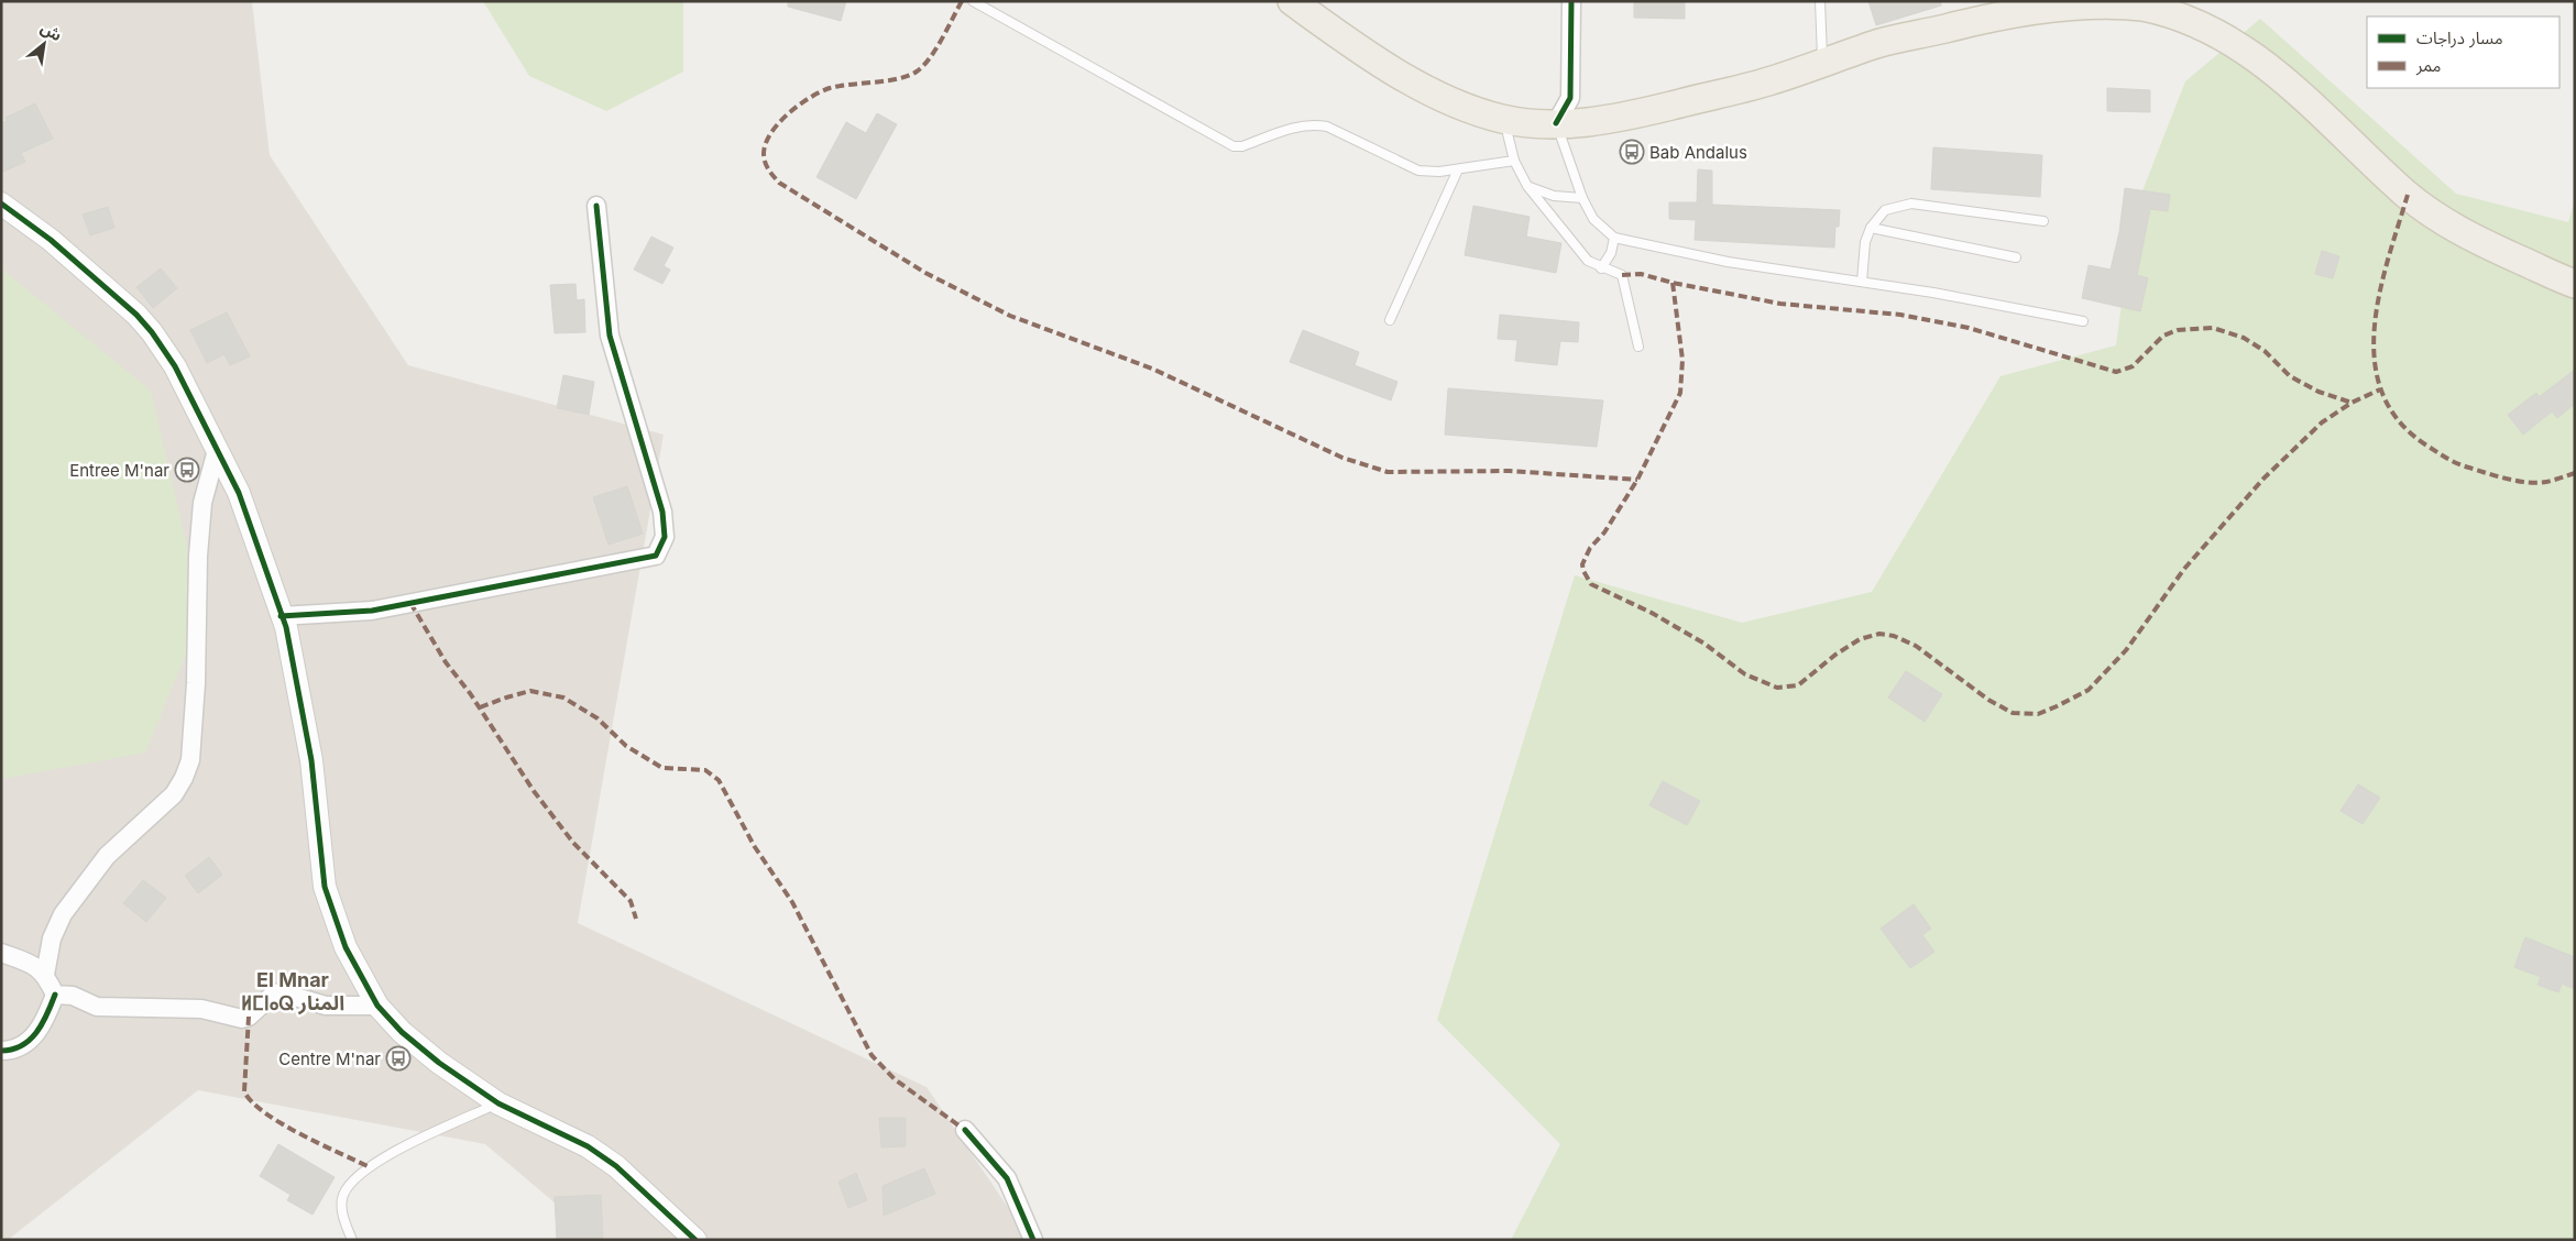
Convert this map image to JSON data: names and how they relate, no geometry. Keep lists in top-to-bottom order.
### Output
{
  "districts": ["El Mnar ⵍⵎⵏⴰⵕ المنار"],
  "places": {
    "bus stop": ["Bab Andalus", "Entree M'nar", "Centre M'nar"]
  },
  "legend": ["مسار دراجات", "ممر"],
  "north": "top right"
}
